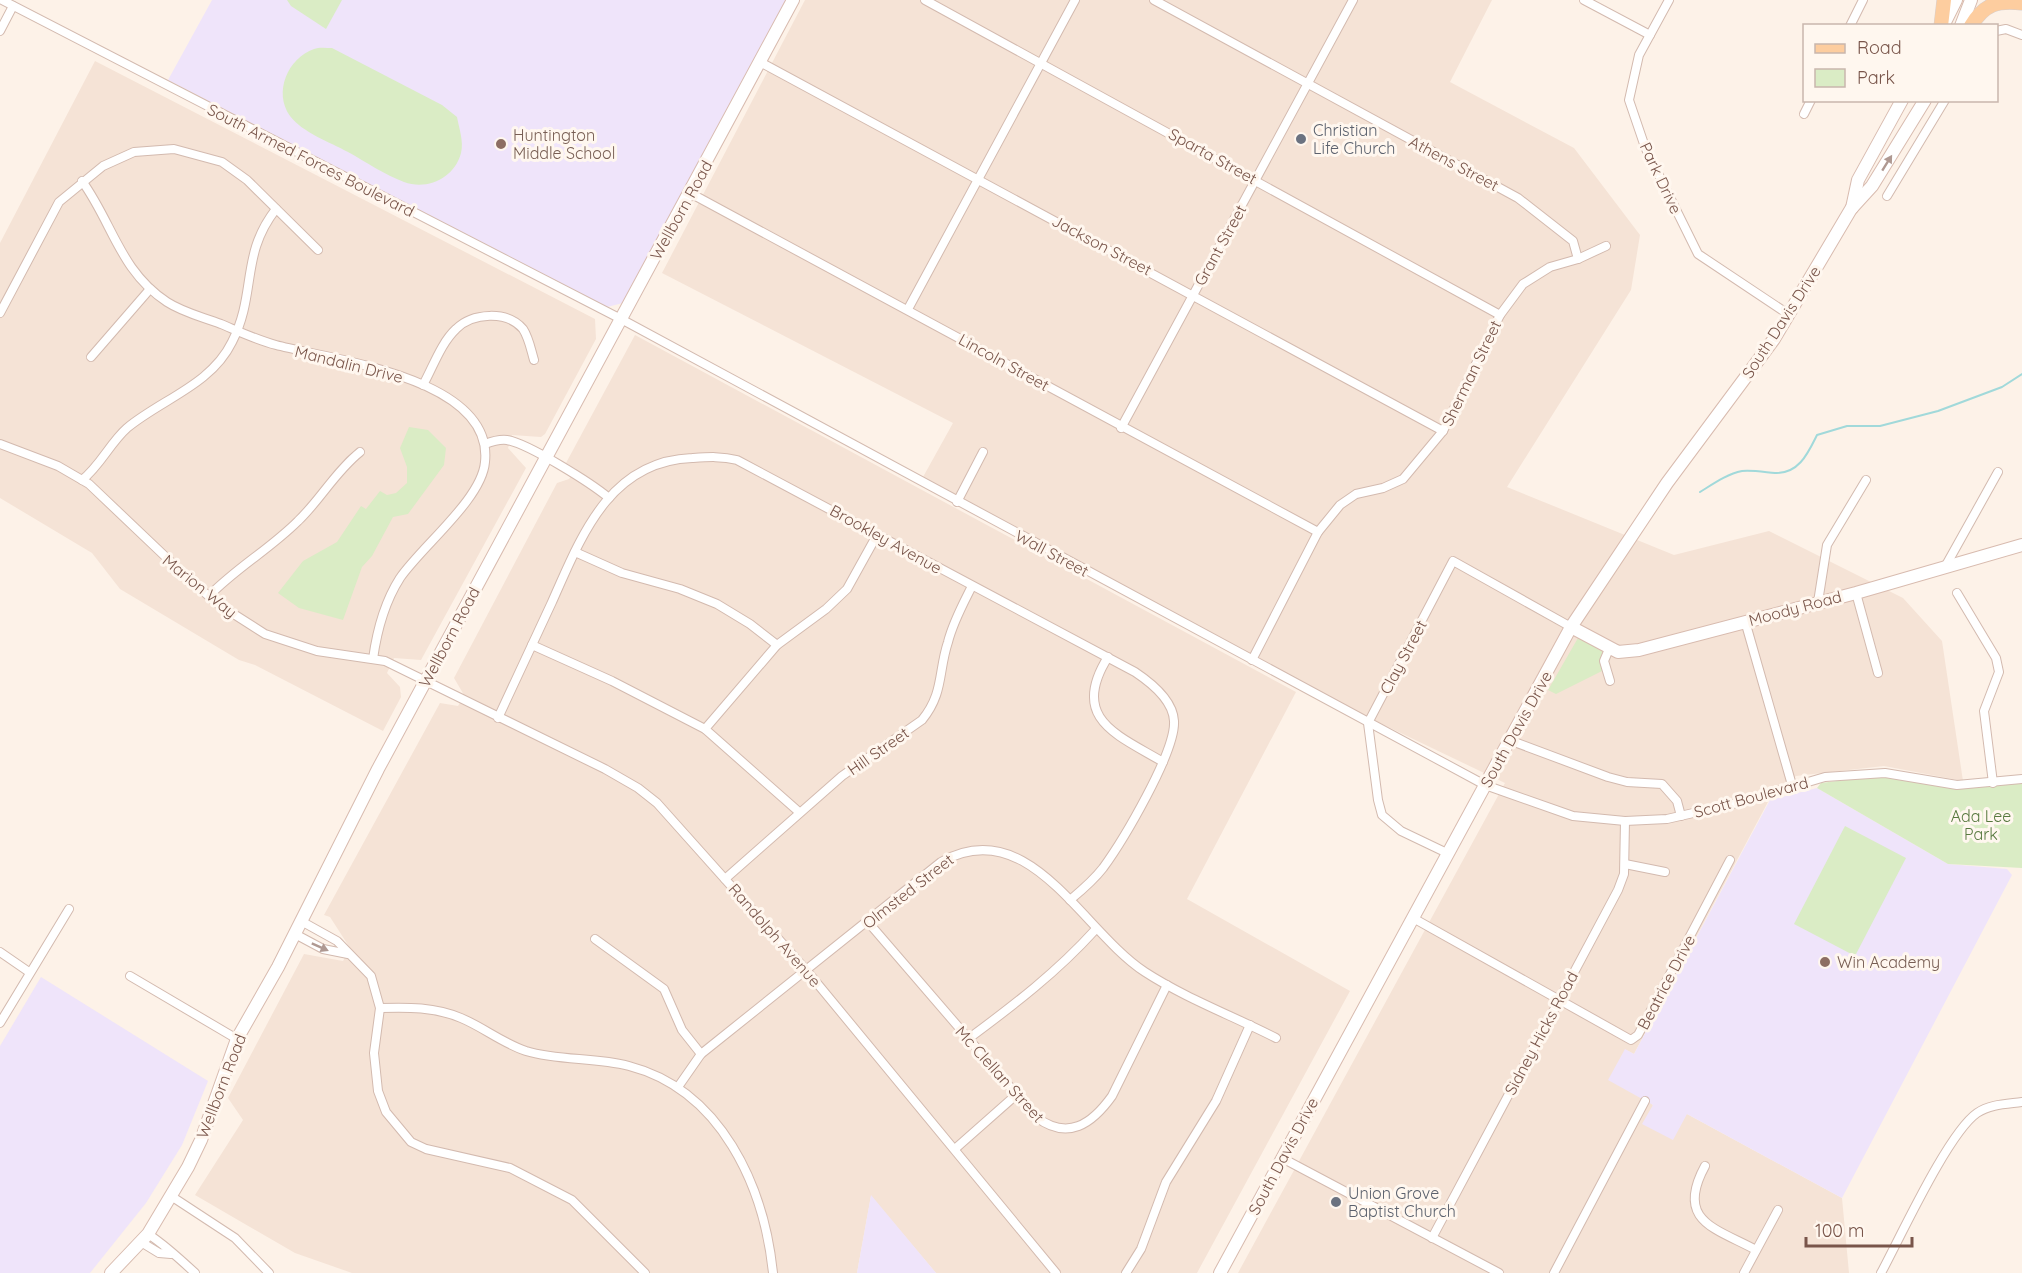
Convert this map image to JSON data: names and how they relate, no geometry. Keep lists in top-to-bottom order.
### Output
{
  "streets": {
    "street": [
      "Sparta Street",
      "South Armed Forces Boulevard",
      "Athens Street",
      "Park Drive",
      "Wellborn Road",
      "Jackson Street",
      "Grant Street",
      "South Davis Drive",
      "Lincoln Street",
      "Mandalin Drive",
      "Sherman Street",
      "Brookley Avenue",
      "Wall Street",
      "Marion Way",
      "Moody Road",
      "Clay Street",
      "Hill Street",
      "Scott Boulevard",
      "Olmsted Street",
      "Randolph Avenue",
      "Beatrice Drive",
      "Sidney Hicks Road",
      "Mc Clellan Street"
    ]
  },
  "crossings": [
    ["Sparta Street", "Grant Street"],
    ["Sparta Street", "Sherman Street"],
    ["South Armed Forces Boulevard", "Wellborn Road"],
    ["South Armed Forces Boulevard", "Wall Street"],
    ["Athens Street", "Grant Street"],
    ["Athens Street", "Sherman Street"],
    ["Park Drive", "South Davis Drive"],
    ["Wellborn Road", "Jackson Street"],
    ["Wellborn Road", "Lincoln Street"],
    ["Wellborn Road", "Wall Street"],
    ["Wellborn Road", "Marion Way"],
    ["Wellborn Road", "Randolph Avenue"],
    ["Jackson Street", "Grant Street"],
    ["Jackson Street", "Sherman Street"],
    ["Grant Street", "Lincoln Street"],
    ["South Davis Drive", "Wall Street"],
    ["South Davis Drive", "Moody Road"],
    ["South Davis Drive", "Clay Street"],
    ["South Davis Drive", "Scott Boulevard"],
    ["South Davis Drive", "Beatrice Drive"],
    ["Lincoln Street", "Sherman Street"],
    ["Sherman Street", "Wall Street"],
    ["Brookley Avenue", "Hill Street"],
    ["Brookley Avenue", "Olmsted Street"],
    ["Brookley Avenue", "Randolph Avenue"],
    ["Wall Street", "Clay Street"],
    ["Wall Street", "Scott Boulevard"],
    ["Marion Way", "Randolph Avenue"],
    ["Moody Road", "Clay Street"],
    ["Hill Street", "Randolph Avenue"],
    ["Scott Boulevard", "Sidney Hicks Road"],
    ["Olmsted Street", "Randolph Avenue"],
    ["Olmsted Street", "Mc Clellan Street"],
    ["Beatrice Drive", "Sidney Hicks Road"]
  ],
  "parks": ["Ada Lee Park"],
  "places": [
    "Christian Life Church",
    "Huntington Middle School",
    "Win Academy",
    "Union Grove Baptist Church"
  ],
  "legend": ["Road", "Park"],
  "scale_bar": "100 m"
}
